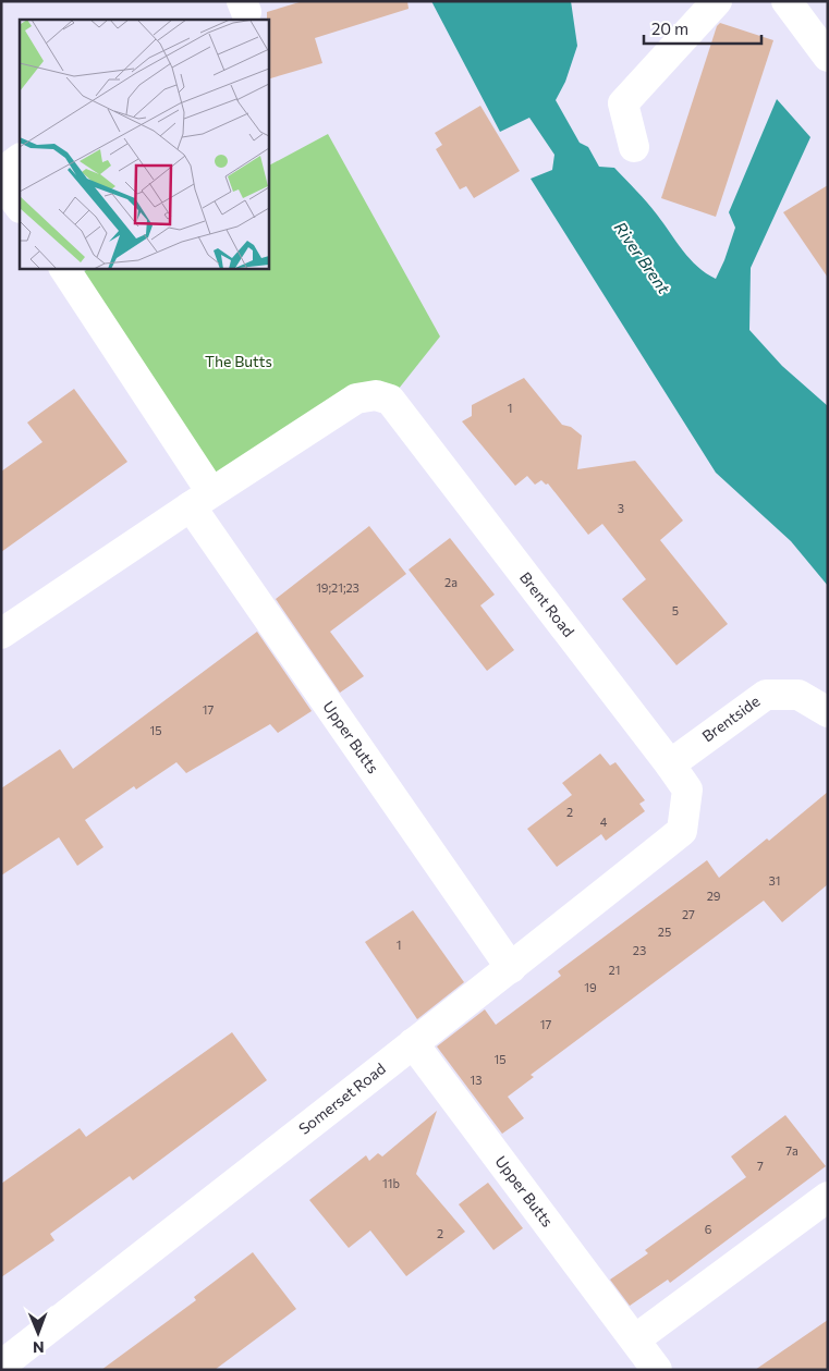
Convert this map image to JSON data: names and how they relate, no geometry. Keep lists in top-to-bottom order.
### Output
{
  "streets": {
    "street": [
      "Brent Road",
      "Brentside",
      "Upper Butts",
      "Somerset Road"
    ]
  },
  "crossings": [
    ["Brent Road", "Brentside"],
    ["Brent Road", "Upper Butts"],
    ["Brent Road", "Somerset Road"],
    ["Upper Butts", "Somerset Road"]
  ],
  "water": ["River Brent"],
  "parks": ["The Butts"],
  "house_numbers": [
    "1",
    "3",
    "2a",
    "19;21;23",
    "5",
    "17",
    "15",
    "2",
    "4",
    "31",
    "29",
    "27",
    "25",
    "1",
    "23",
    "21",
    "19",
    "17",
    "15",
    "13",
    "7a",
    "7",
    "11b",
    "6",
    "2"
  ],
  "scale_bar": "20 m",
  "north": "bottom"
}
